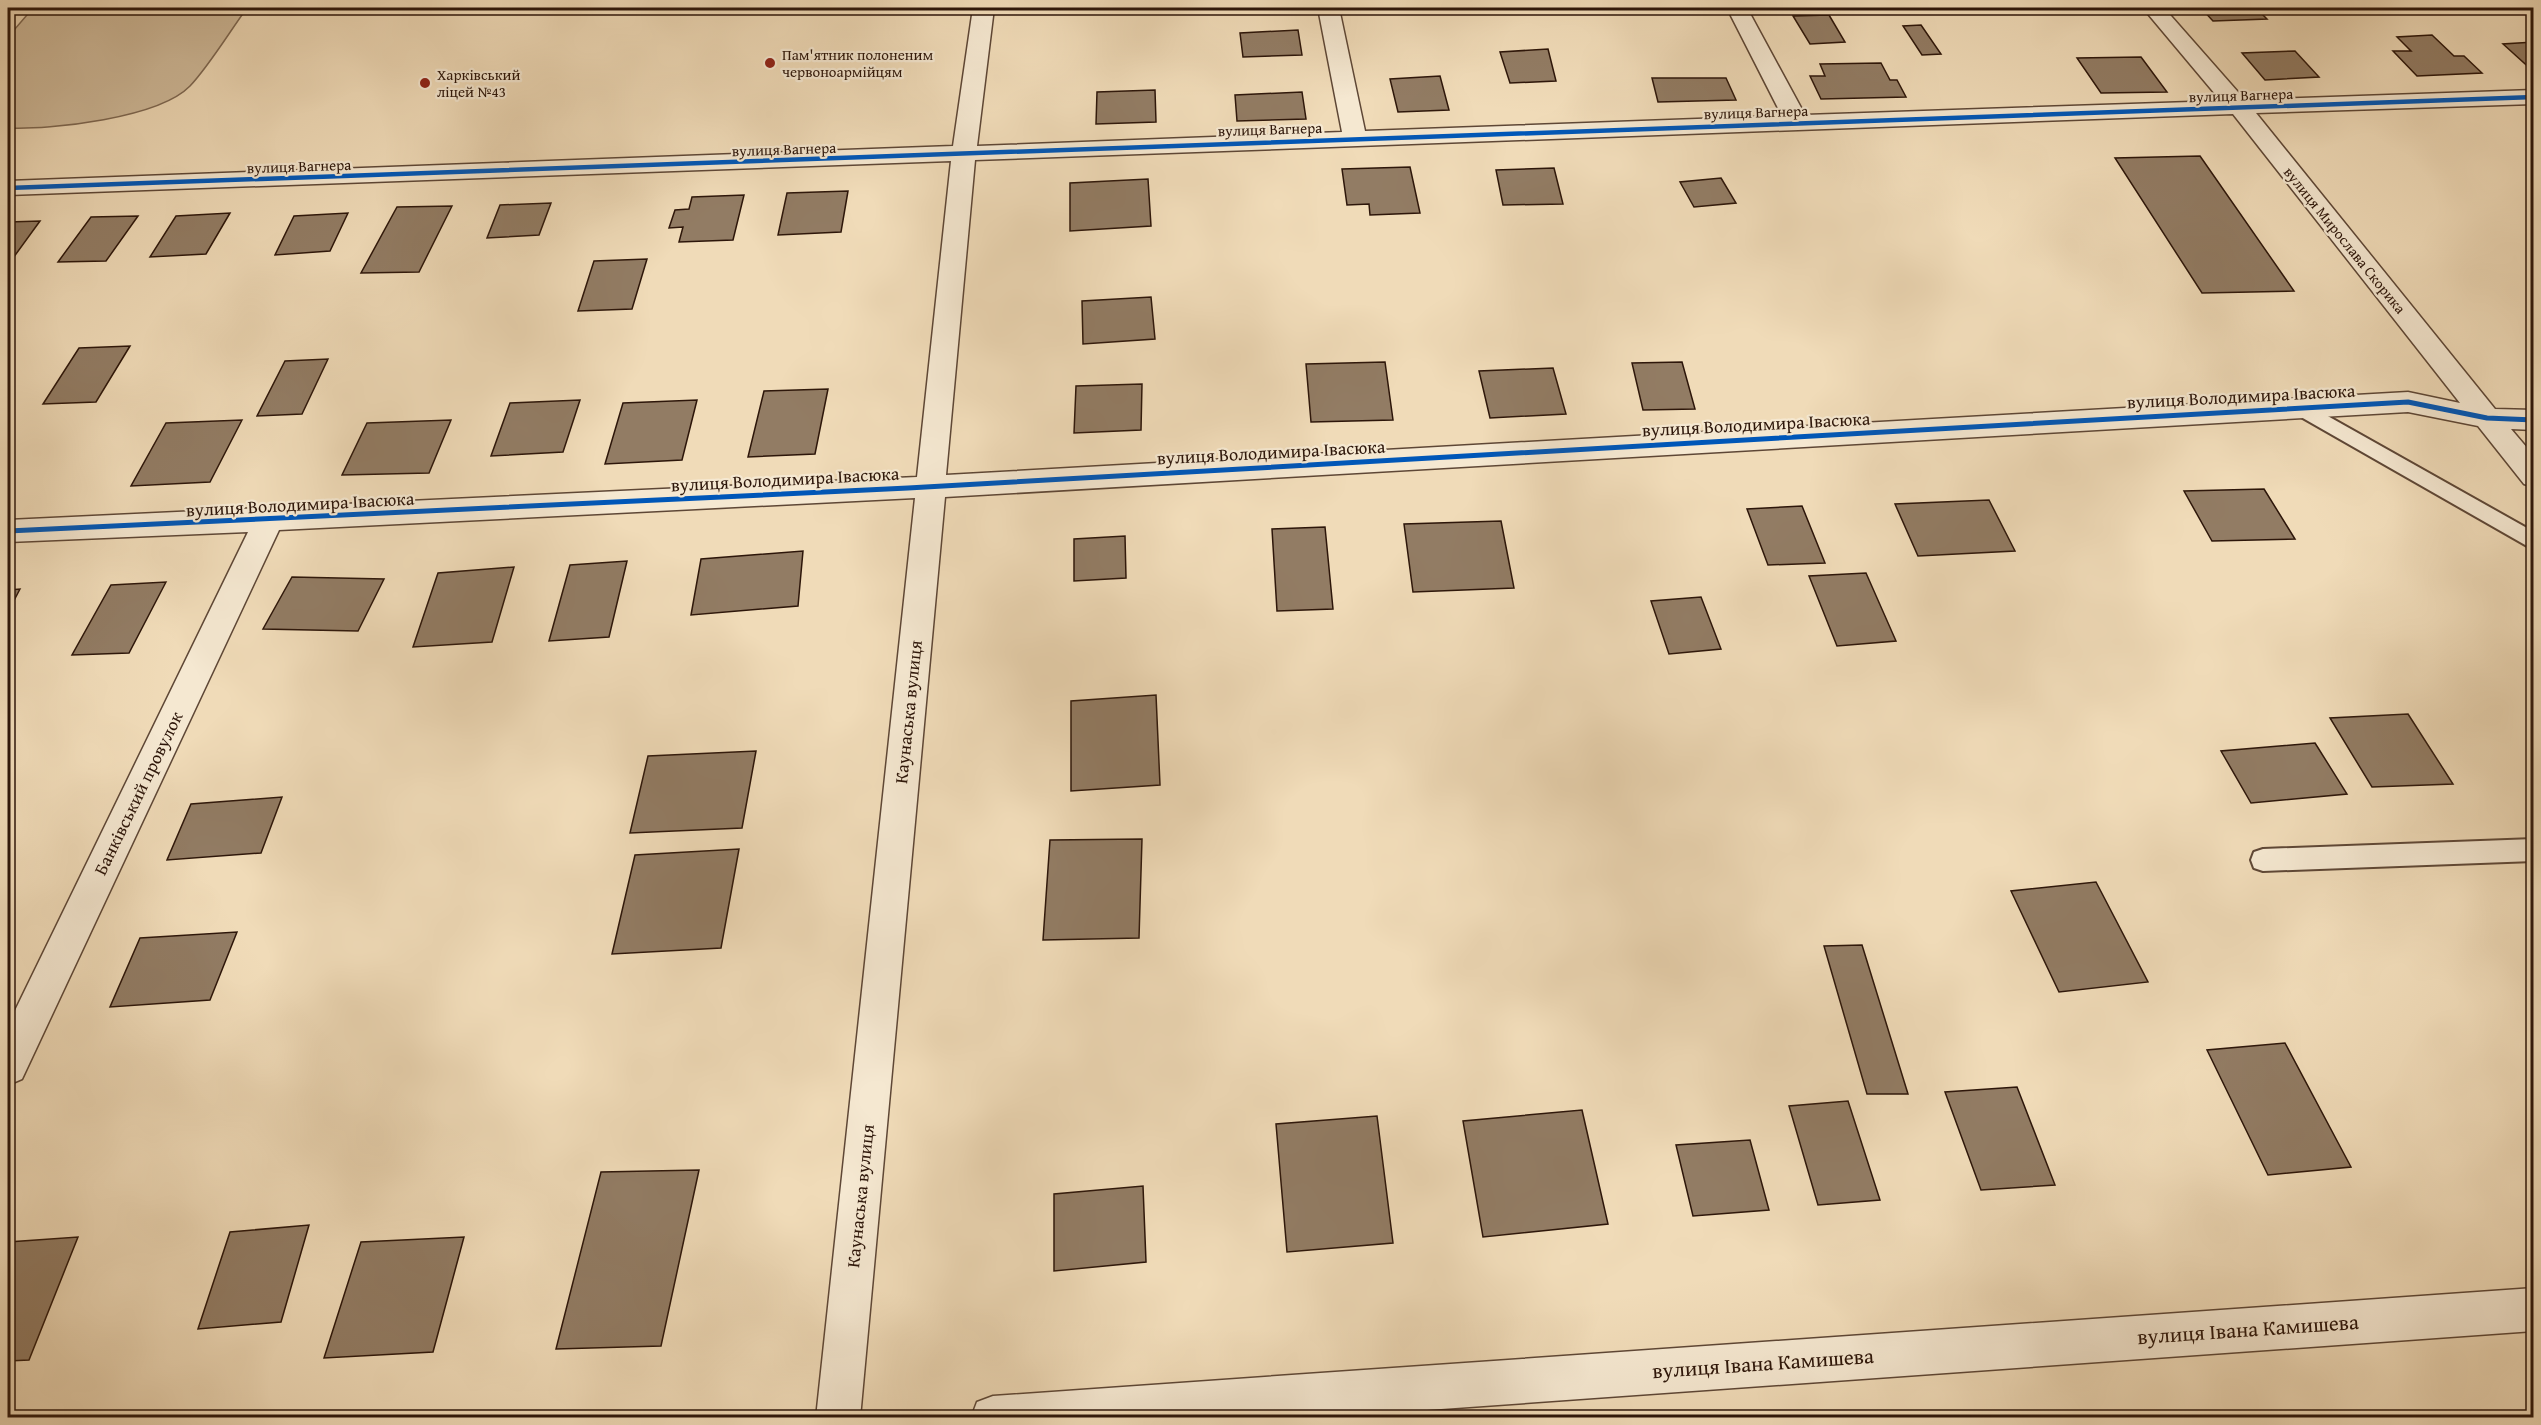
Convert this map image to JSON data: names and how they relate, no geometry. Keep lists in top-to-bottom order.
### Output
{
  "streets": {
    "street": [
      "вулиця Вагнера",
      "вулиця Мирослава Скорика",
      "вулиця Володимира Івасюка",
      "Каунаська вулиця",
      "Банківський провулок",
      "вулиця Івана Камишева"
    ]
  },
  "crossings": [
    ["вулиця Вагнера", "вулиця Мирослава Скорика"],
    ["вулиця Вагнера", "Каунаська вулиця"],
    ["вулиця Мирослава Скорика", "вулиця Володимира Івасюка"],
    ["вулиця Володимира Івасюка", "Каунаська вулиця"],
    ["вулиця Володимира Івасюка", "Банківський провулок"]
  ],
  "places": ["Пам'ятник полоненим червоноармійцям", "Харківський ліцей №43"]
}
